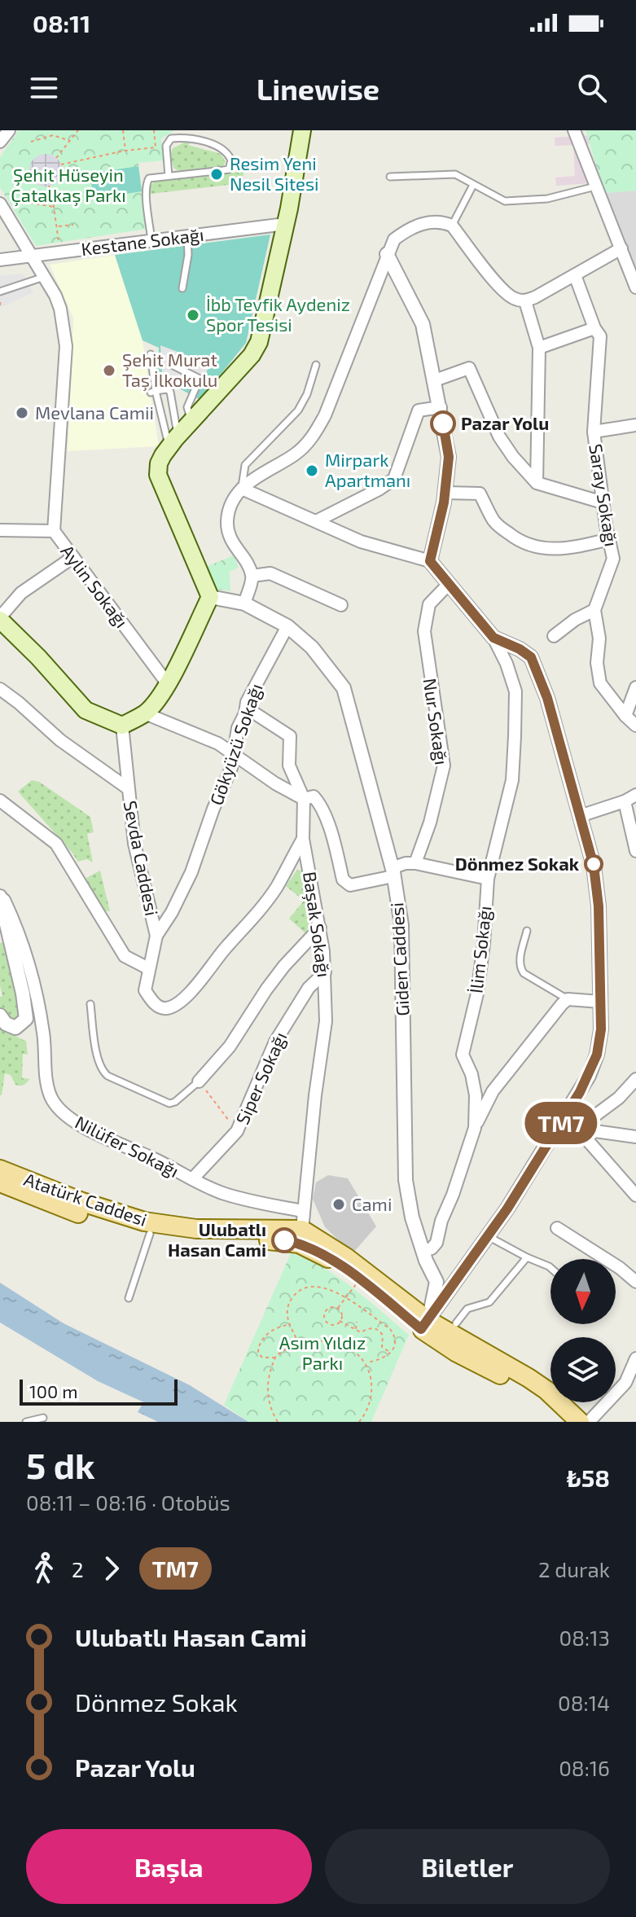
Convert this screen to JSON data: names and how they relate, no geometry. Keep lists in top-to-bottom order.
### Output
{
  "streets": {
    "main road": ["Atatürk Caddesi"],
    "street": [
      "Kestane Sokağı",
      "Saray Sokağı",
      "Aylin Sokağı",
      "Nur Sokağı",
      "Gökyüzü Sokağı",
      "Sevda Caddesi",
      "Başak Sokağı",
      "İlim Sokağı",
      "Giden Caddesi",
      "Siper Sokağı",
      "Nilüfer Sokağı"
    ]
  },
  "crossings": [
    ["Gökyüzü Sokağı", "Sevda Caddesi"],
    ["Gökyüzü Sokağı", "Giden Caddesi"],
    ["Sevda Caddesi", "Başak Sokağı"],
    ["Başak Sokağı", "Siper Sokağı"],
    ["Başak Sokağı", "Nilüfer Sokağı"],
    ["Başak Sokağı", "Atatürk Caddesi"],
    ["İlim Sokağı", "Giden Caddesi"],
    ["Giden Caddesi", "Atatürk Caddesi"],
    ["Siper Sokağı", "Nilüfer Sokağı"]
  ],
  "parks": ["Şehit Hüseyin Çatalkaş Parkı", "Asım Yıldız Parkı"],
  "places": [
    "Resim Yeni Nesil Sitesi",
    "İbb Tevfik Aydeniz Spor Tesisi",
    "Şehit Murat Taş İlkokulu",
    "Mevlana Camii",
    "Pazar Yolu",
    "Mirpark Apartmanı",
    "Dönmez Sokak",
    "Cami",
    "Ulubatlı Hasan Cami"
  ],
  "lines": ["bus line TM7"],
  "scale_bar": "100 m",
  "north": "bottom",
  "page": {
    "status": "08:11",
    "header": "Linewise",
    "on_map": "TM7",
    "scale": "100 m",
    "heading": ["5 dk", "08:11 – 08:16 · Otobüs", "₺58"],
    "legs": ["2", "TM7", "2 durak"],
    "list": [
      {
        "name": "Ulubatlı Hasan Cami",
        "value": "08:13"
      },
      {
        "name": "Dönmez Sokak",
        "value": "08:14"
      },
      {
        "name": "Pazar Yolu",
        "value": "08:16"
      }
    ],
    "buttons": ["Başla", "Biletler"]
  }
}
